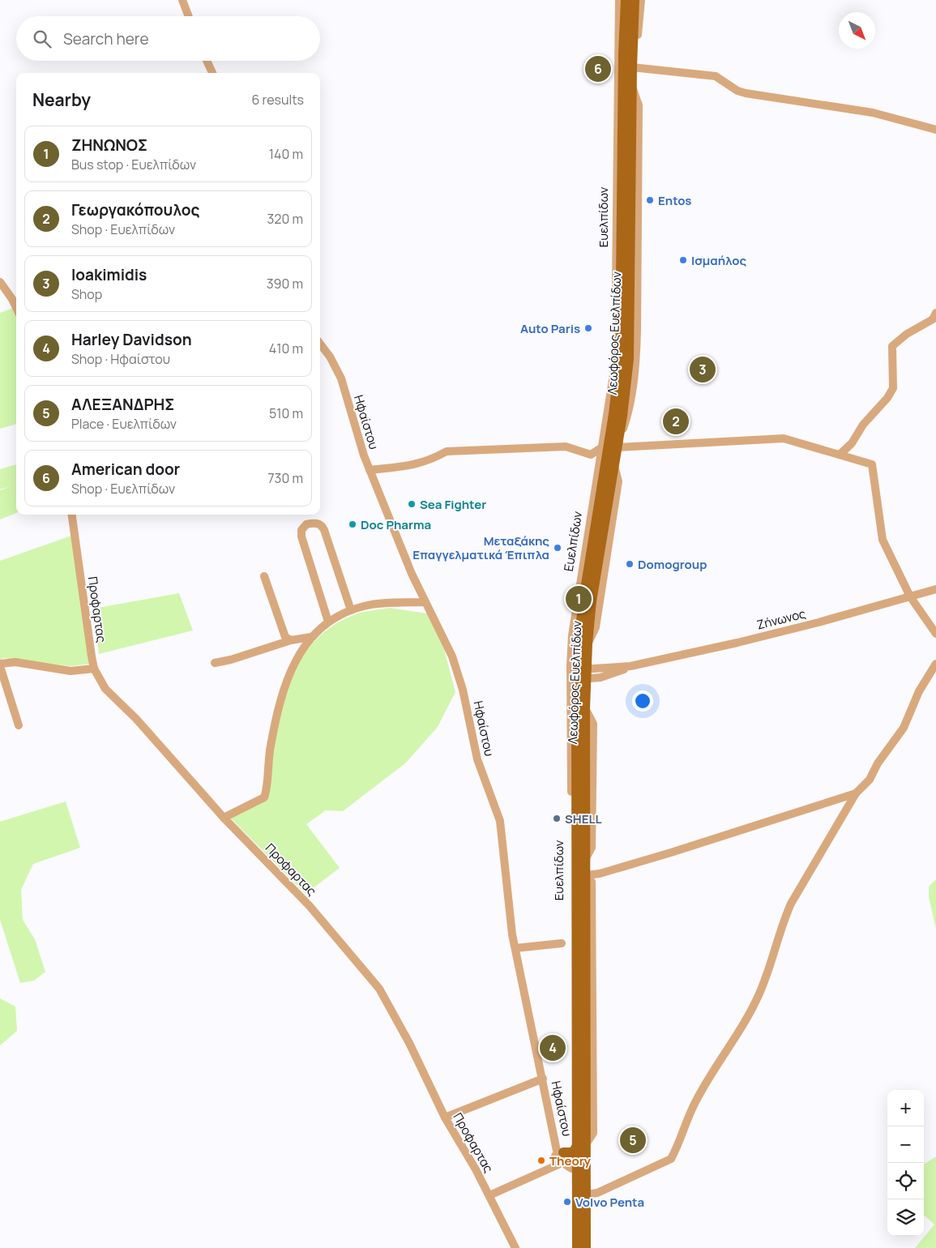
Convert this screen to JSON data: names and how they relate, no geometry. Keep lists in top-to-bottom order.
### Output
{
  "streets": {
    "main road": ["Λεωφόρος Ευελπίδων"],
    "street": [
      "Ευελπίδων",
      "Ηφαίστου",
      "Προφαρτας",
      "Ζήνωνος"
    ]
  },
  "crossings": [
    ["Ευελπίδων", "Λεωφόρος Ευελπίδων"],
    ["Λεωφόρος Ευελπίδων", "Ηφαίστου"],
    ["Λεωφόρος Ευελπίδων", "Ζήνωνος"]
  ],
  "places": [
    "Entos",
    "Ισμαήλος",
    "Auto Paris",
    "Sea Fighter",
    "Doc Pharma",
    "Μεταξάκης Επαγγελματικά Έπιπλα",
    "Domogroup",
    "SHELL",
    "Theory",
    "Volvo Penta"
  ],
  "north": "bottom right",
  "page": {
    "search": "Search here",
    "pins": [
      "6",
      "3",
      "2",
      "1",
      "4",
      "5"
    ],
    "heading": ["Nearby", "6 results"],
    "list": [
      {
        "mark": "1",
        "name": "ΖΗΝΩΝΟΣ",
        "note": "Bus stop · Ευελπίδων",
        "value": "140 m"
      },
      {
        "mark": "2",
        "name": "Γεωργακόπουλος",
        "note": "Shop · Ευελπίδων",
        "value": "320 m"
      },
      {
        "mark": "3",
        "name": "Ioakimidis",
        "note": "Shop",
        "value": "390 m"
      },
      {
        "mark": "4",
        "name": "Harley Davidson",
        "note": "Shop · Ηφαίστου",
        "value": "410 m"
      },
      {
        "mark": "5",
        "name": "ΑΛΕΞΑΝΔΡΗΣ",
        "note": "Place · Ευελπίδων",
        "value": "510 m"
      },
      {
        "mark": "6",
        "name": "American door",
        "note": "Shop · Ευελπίδων",
        "value": "730 m"
      }
    ],
    "map_buttons": ["+", "−"]
  }
}
